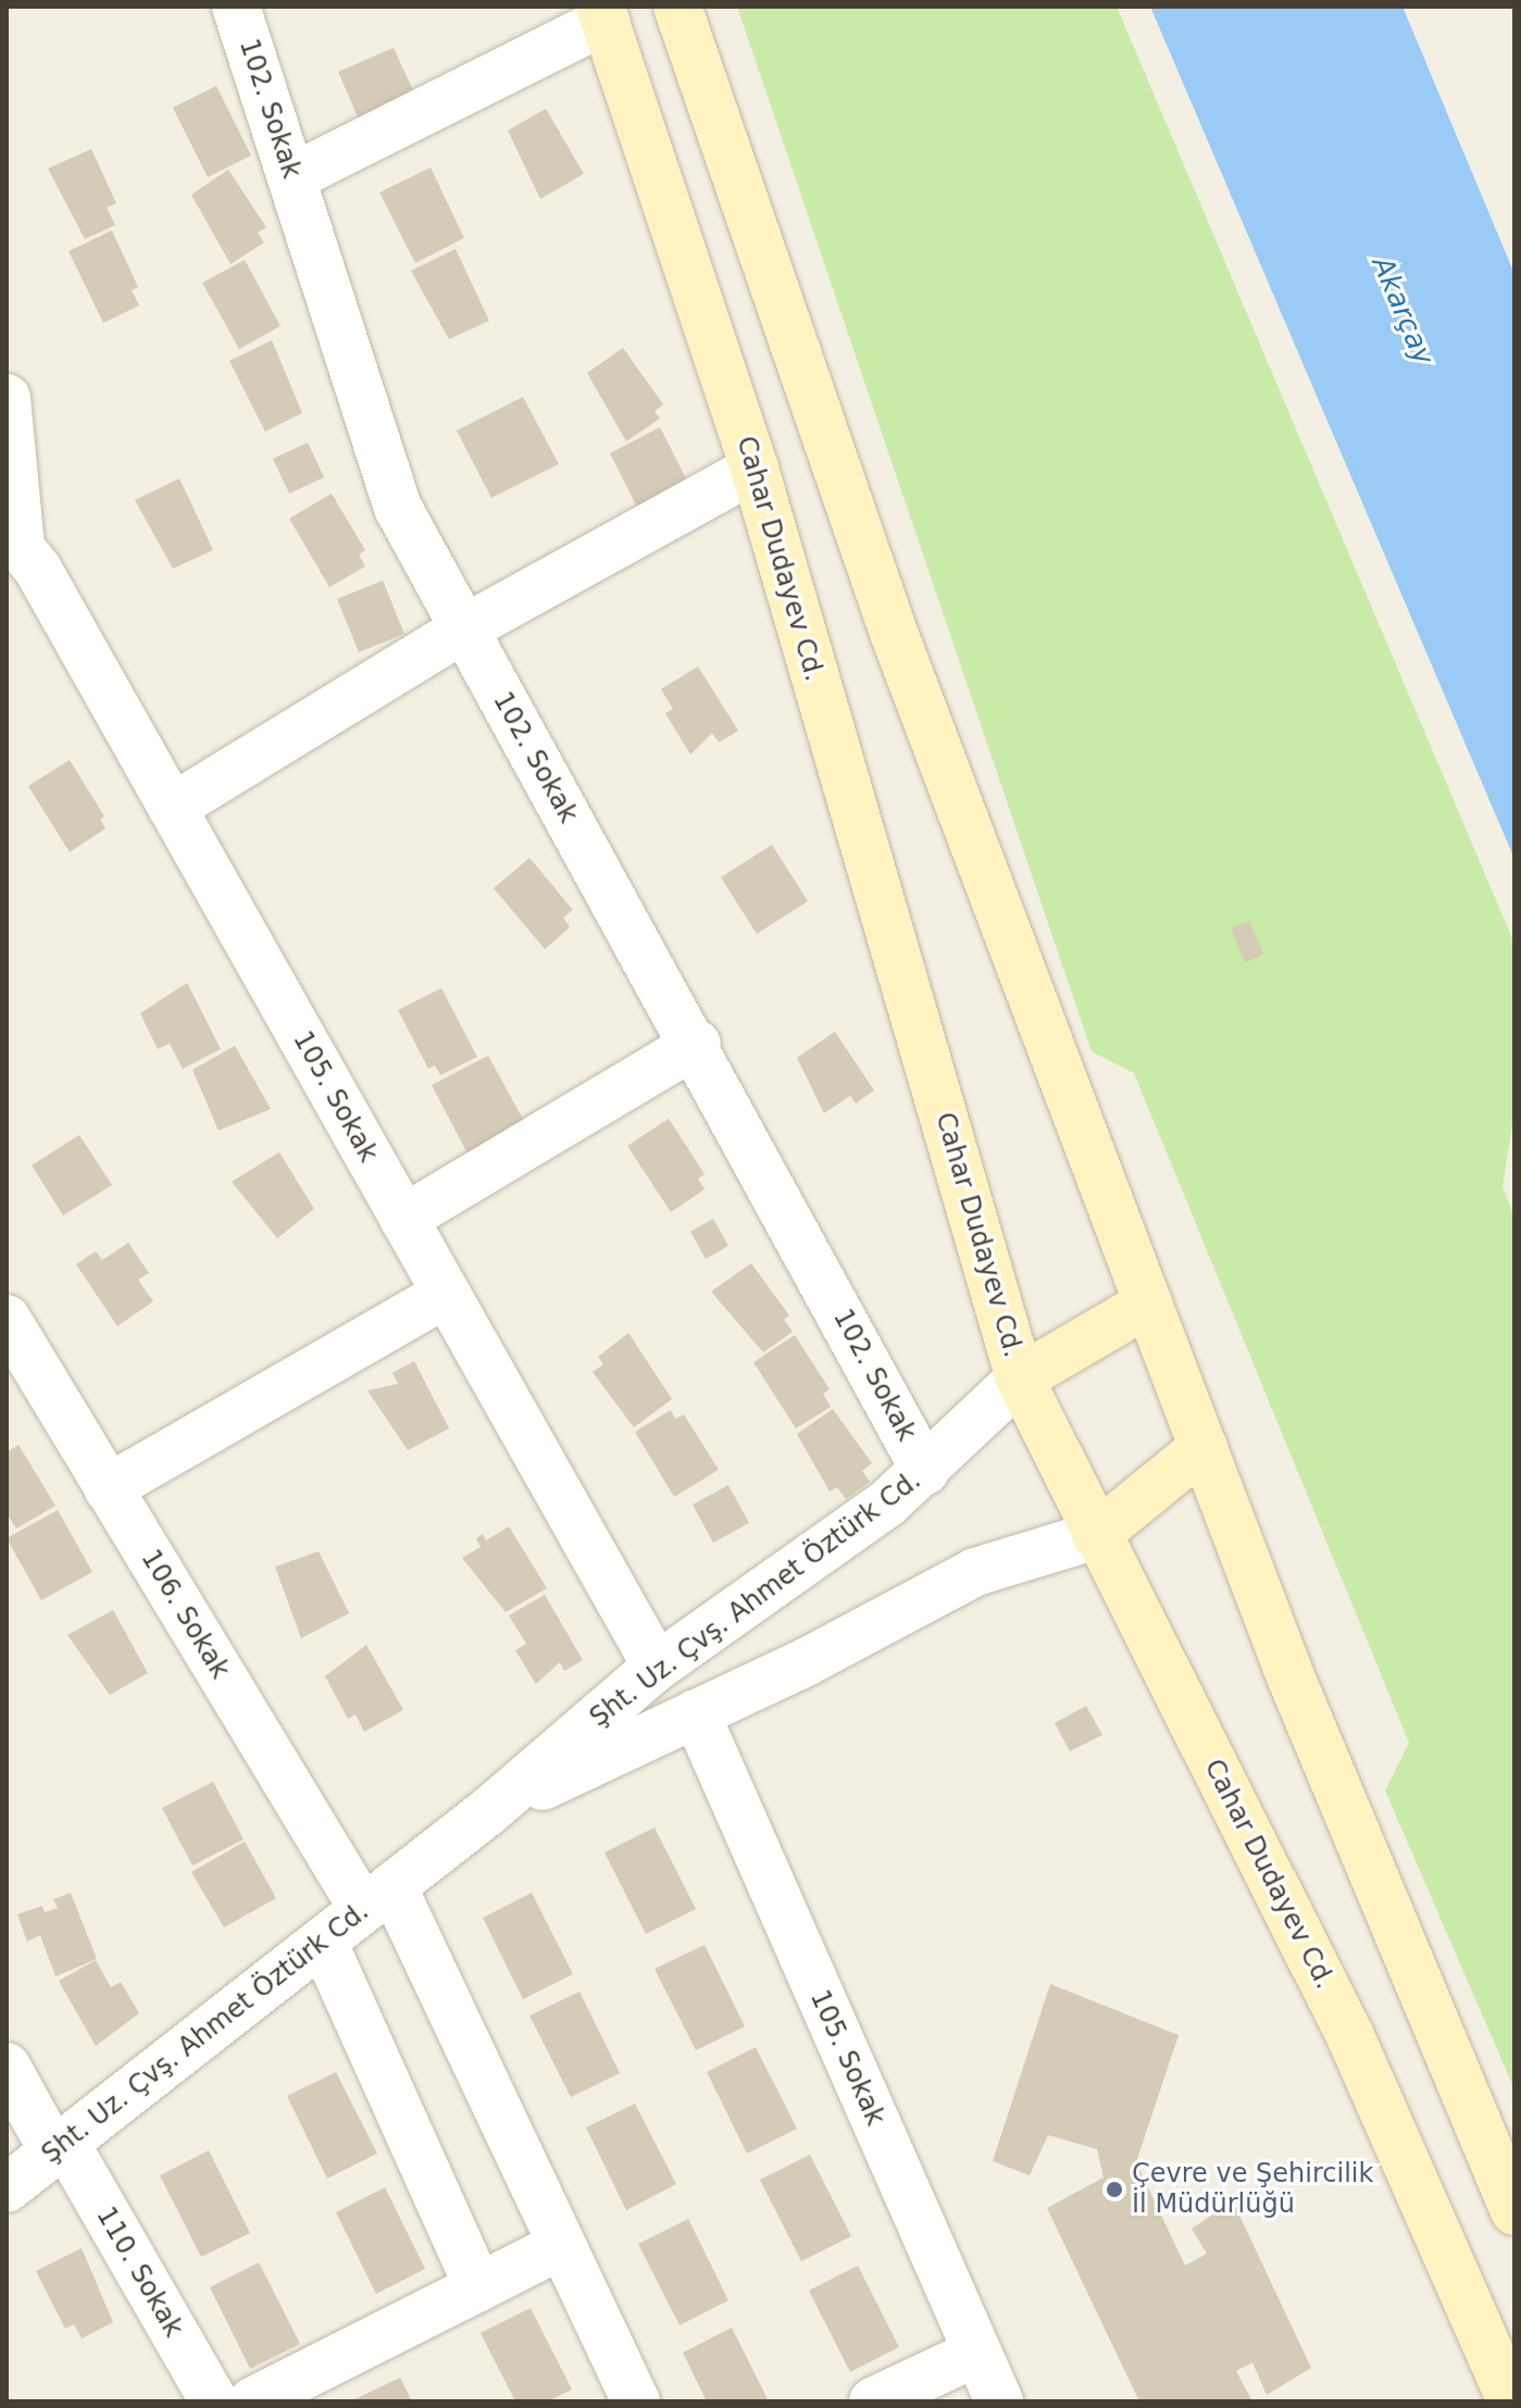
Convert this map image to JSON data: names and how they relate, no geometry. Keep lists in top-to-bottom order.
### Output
{
  "streets": {
    "main road": ["Cahar Dudayev Cd."],
    "street": [
      "102. Sokak",
      "105. Sokak",
      "Şht. Uz. Çvş. Ahmet Öztürk Cd.",
      "106. Sokak",
      "110. Sokak"
    ]
  },
  "crossings": [
    ["102. Sokak", "Şht. Uz. Çvş. Ahmet Öztürk Cd."],
    ["Cahar Dudayev Cd.", "Şht. Uz. Çvş. Ahmet Öztürk Cd."],
    ["105. Sokak", "Şht. Uz. Çvş. Ahmet Öztürk Cd."],
    ["Şht. Uz. Çvş. Ahmet Öztürk Cd.", "106. Sokak"],
    ["Şht. Uz. Çvş. Ahmet Öztürk Cd.", "110. Sokak"]
  ],
  "water": ["Akarçay"],
  "places": ["Çevre ve Şehircilik İl Müdürlüğü"]
}
